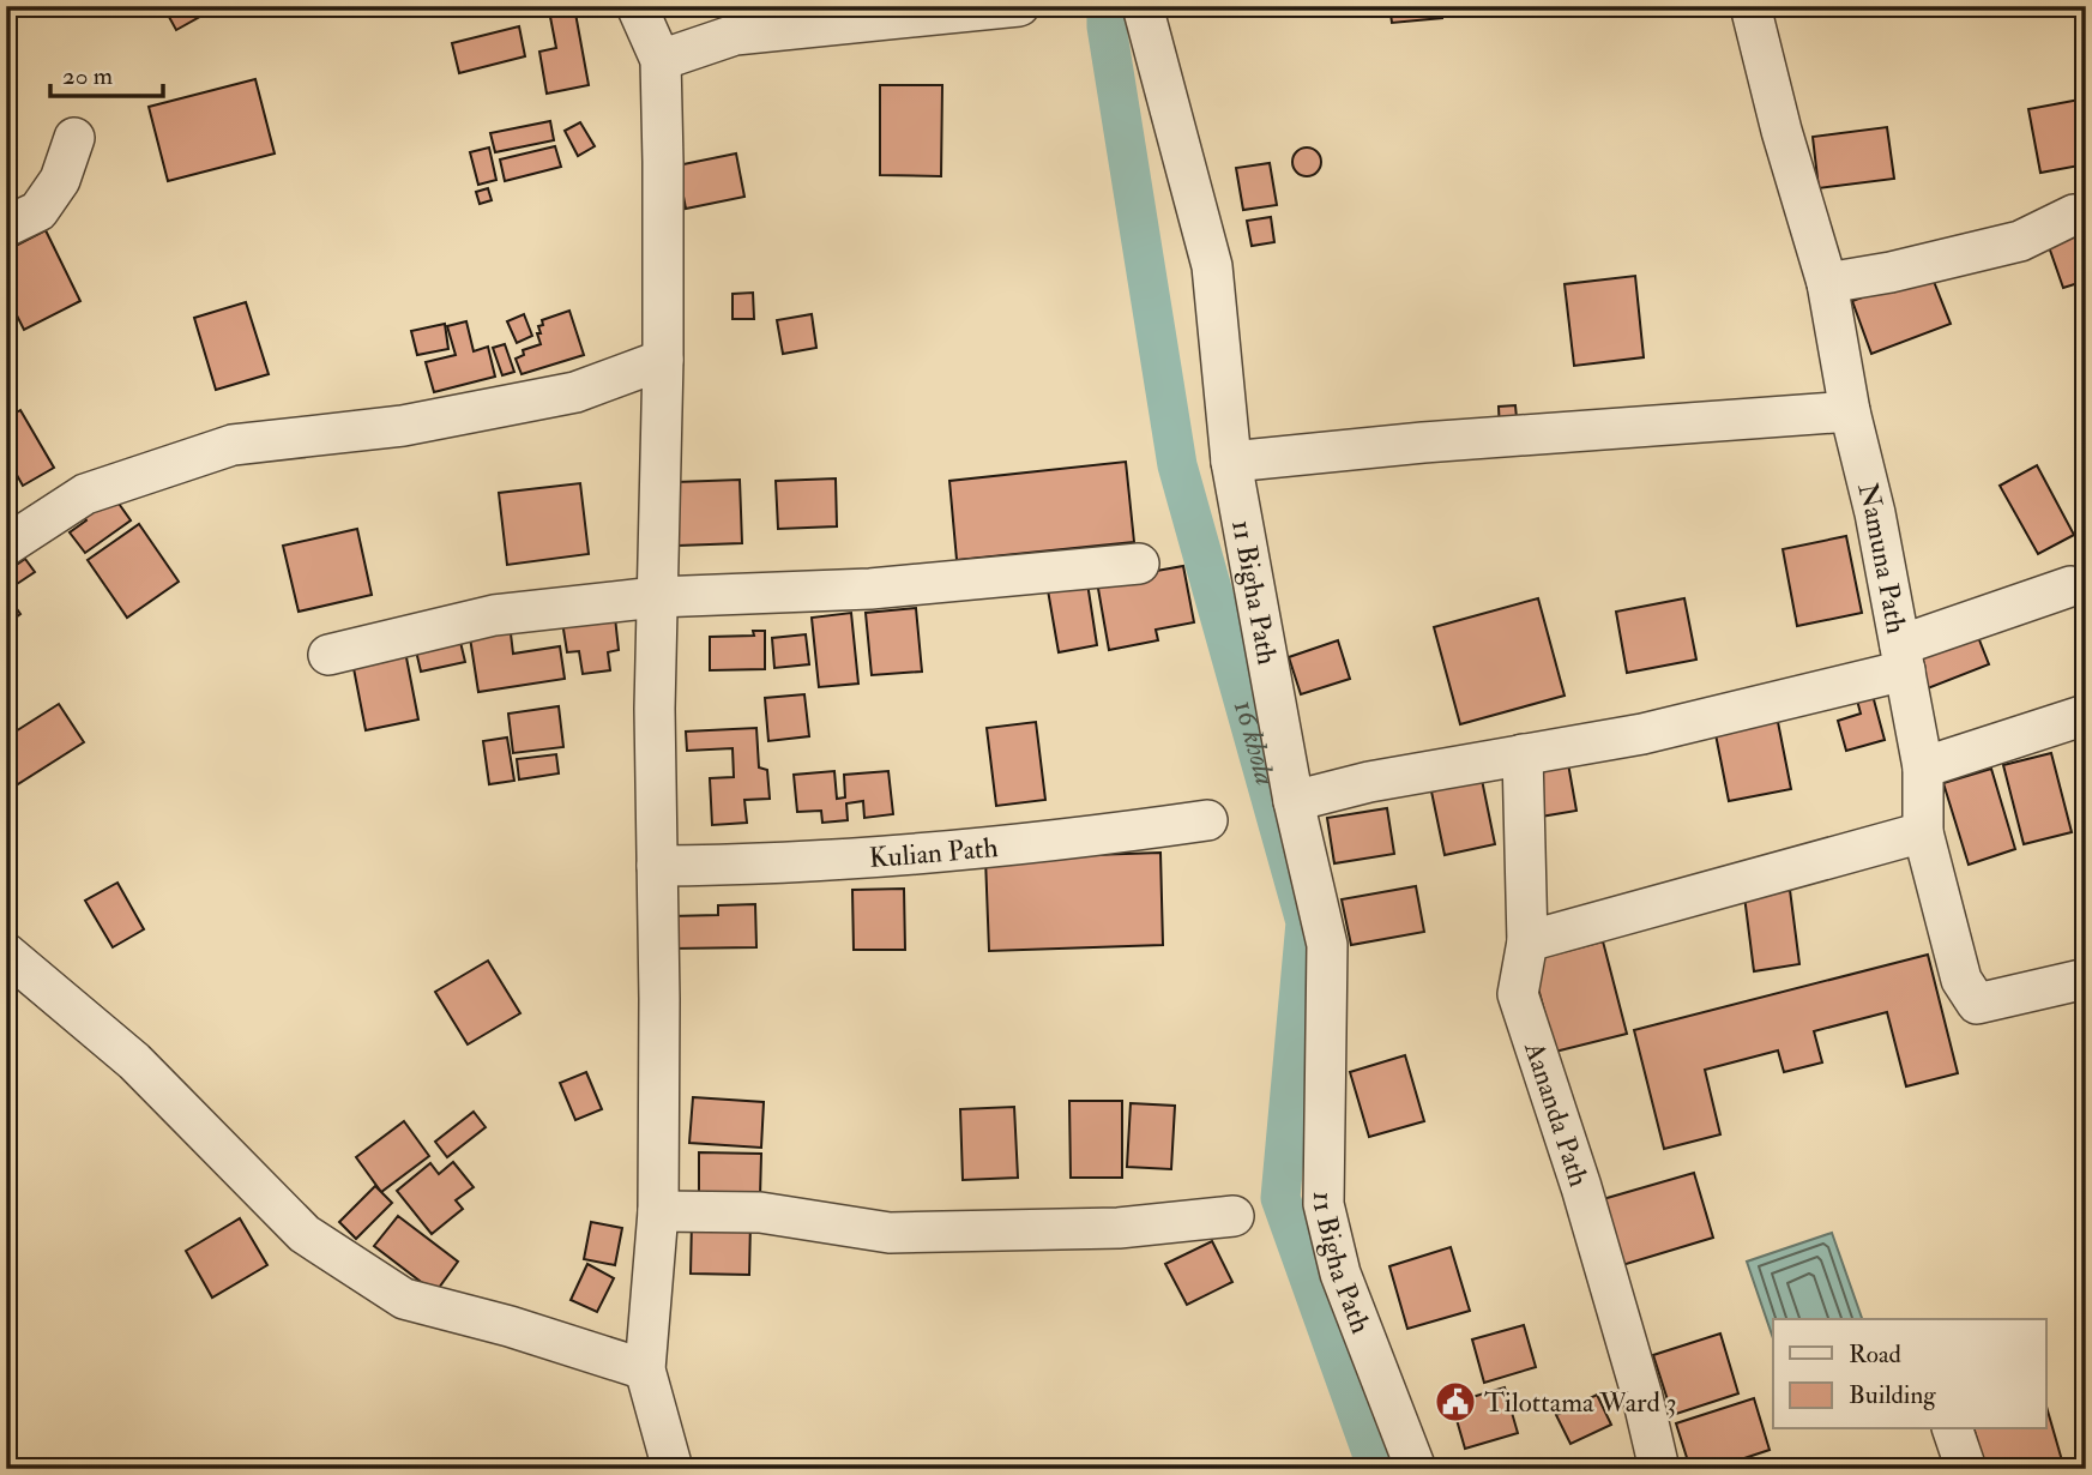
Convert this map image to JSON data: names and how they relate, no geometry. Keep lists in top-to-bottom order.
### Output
{
  "streets": {
    "street": [
      "Namuna Path",
      "11 Bigha Path",
      "Kulian Path",
      "Aananda Path"
    ]
  },
  "water": ["16 khola"],
  "places": {
    "public building": ["Tilottama Ward 3"]
  },
  "legend": ["Road", "Building"],
  "scale_bar": "20 m"
}
